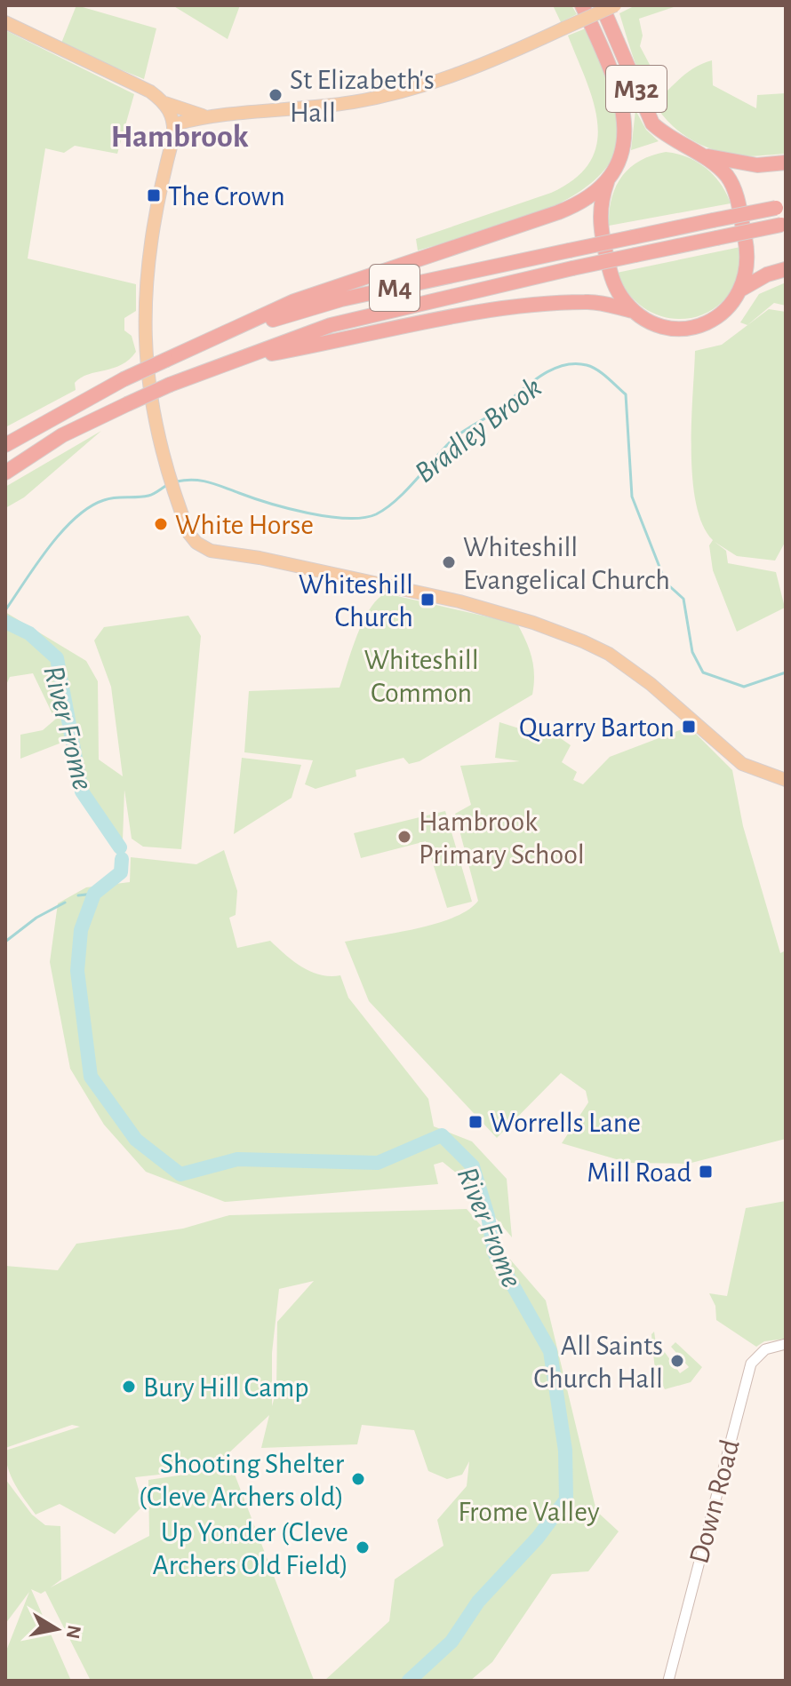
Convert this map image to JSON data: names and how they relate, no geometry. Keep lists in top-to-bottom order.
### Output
{
  "streets": {
    "highway": ["M32", "M4"],
    "street": ["Down Road"]
  },
  "crossings": [
    ["M32", "M4"]
  ],
  "districts": ["Hambrook"],
  "water": ["Bradley Brook", "River Frome"],
  "parks": ["Whiteshill Common", "Frome Valley"],
  "places": {
    "other": [
      "St Elizabeth's Hall",
      "White Horse",
      "Whiteshill Evangelical Church",
      "Hambrook Primary School",
      "All Saints Church Hall",
      "Bury Hill Camp",
      "Shooting Shelter (Cleve Archers old)",
      "Up Yonder (Cleve Archers Old Field)"
    ],
    "transit": [
      "The Crown",
      "Whiteshill Church",
      "Quarry Barton",
      "Worrells Lane",
      "Mill Road"
    ]
  },
  "north": "right"
}
